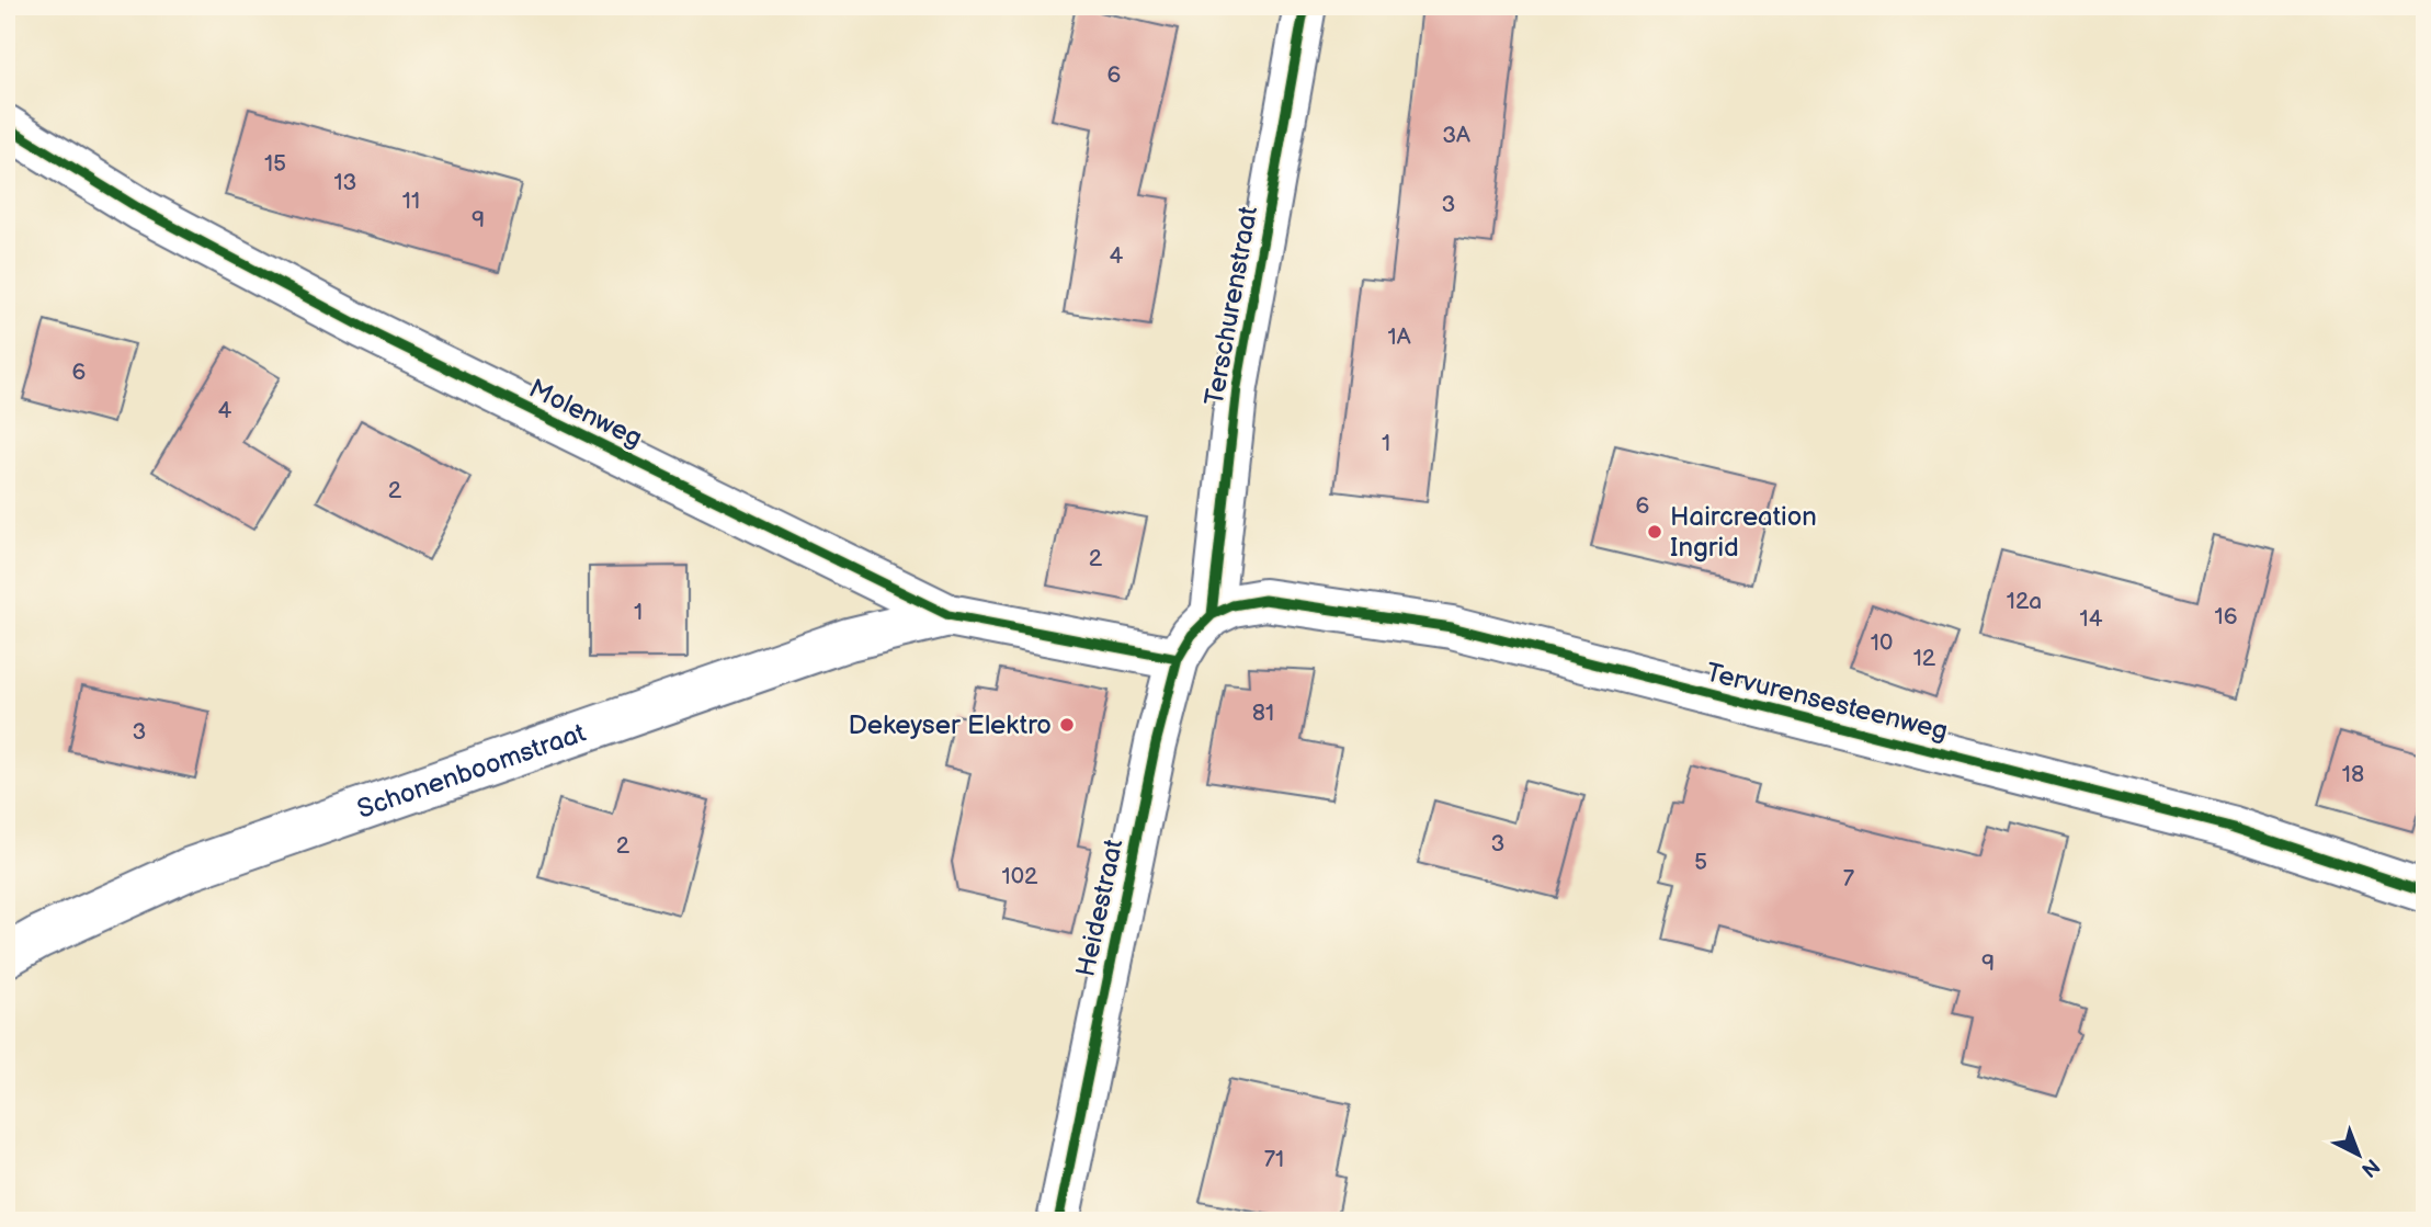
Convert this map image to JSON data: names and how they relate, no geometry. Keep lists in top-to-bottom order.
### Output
{
  "streets": {
    "street": [
      "Terschurenstraat",
      "Molenweg",
      "Tervurensesteenweg",
      "Schonenboomstraat",
      "Heidestraat"
    ]
  },
  "crossings": [
    ["Terschurenstraat", "Tervurensesteenweg"],
    ["Terschurenstraat", "Heidestraat"],
    ["Molenweg", "Schonenboomstraat"],
    ["Molenweg", "Heidestraat"],
    ["Tervurensesteenweg", "Heidestraat"]
  ],
  "places": ["Haircreation Ingrid", "Dekeyser Elektro"],
  "house_numbers": [
    "6",
    "3A",
    "15",
    "13",
    "11",
    "3",
    "9",
    "4",
    "1A",
    "6",
    "4",
    "1",
    "2",
    "6",
    "2",
    "12a",
    "1",
    "16",
    "14",
    "10",
    "12",
    "81",
    "3",
    "18",
    "3",
    "2",
    "5",
    "102",
    "7",
    "9",
    "71"
  ],
  "north": "bottom right"
}
